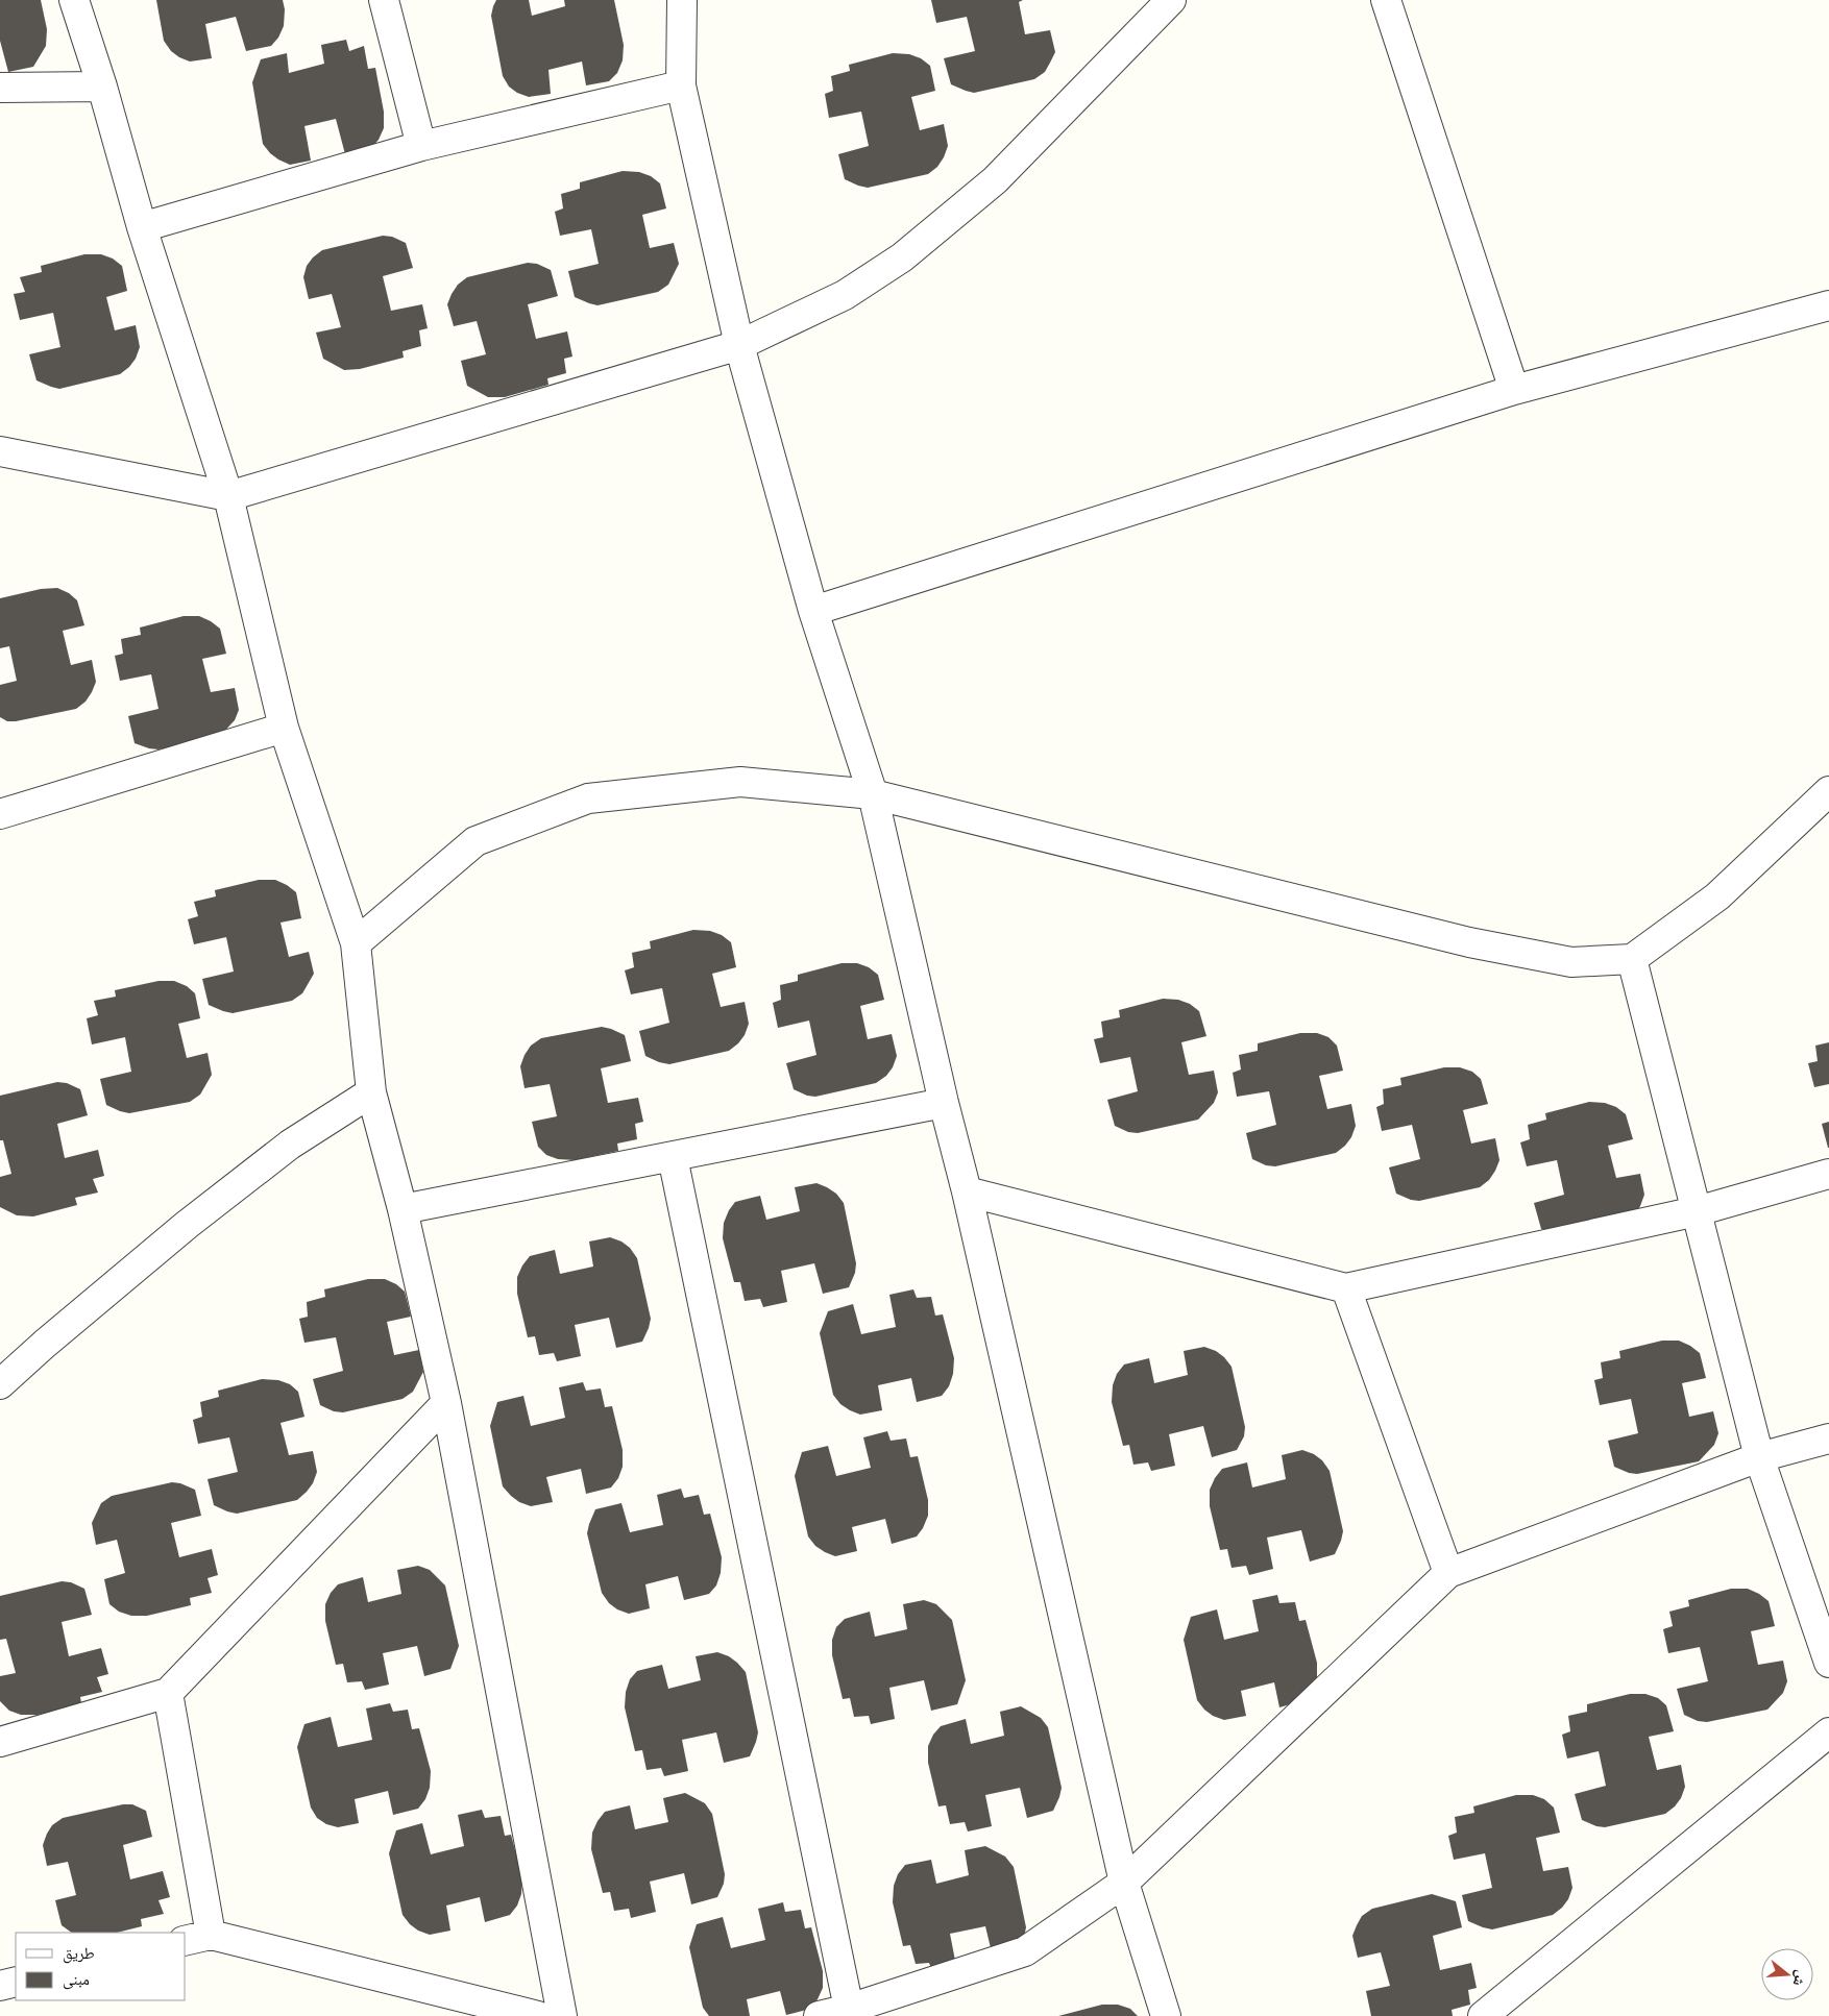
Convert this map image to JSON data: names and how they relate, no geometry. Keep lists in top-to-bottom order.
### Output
{
  "legend": ["طريق", "مبنى"],
  "north": "right"
}
